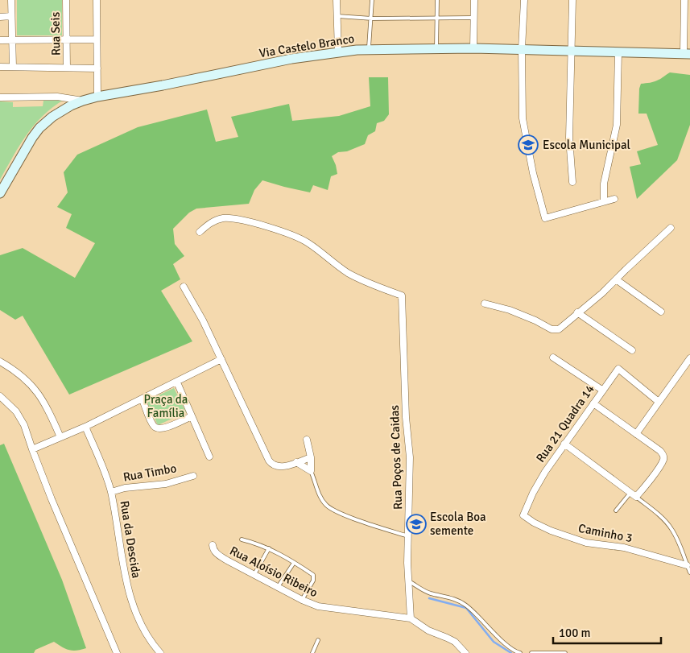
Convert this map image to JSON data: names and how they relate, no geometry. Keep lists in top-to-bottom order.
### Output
{
  "streets": {
    "main road": ["Via Castelo Branco"],
    "street": [
      "Rua Seis",
      "Rua 21 Quadra 14",
      "Rua Poços de Caidas",
      "Rua Timbo",
      "Caminho 3",
      "Rua da Descida",
      "Rua Aloísio Ribeiro"
    ]
  },
  "crossings": [
    ["Rua 21 Quadra 14", "Caminho 3"],
    ["Rua Poços de Caidas", "Rua Aloísio Ribeiro"],
    ["Rua Timbo", "Rua da Descida"]
  ],
  "parks": ["Praça da Família"],
  "places": {
    "school or university": ["Escola Municipal", "Escola Boa semente"]
  },
  "scale_bar": "100 m"
}
